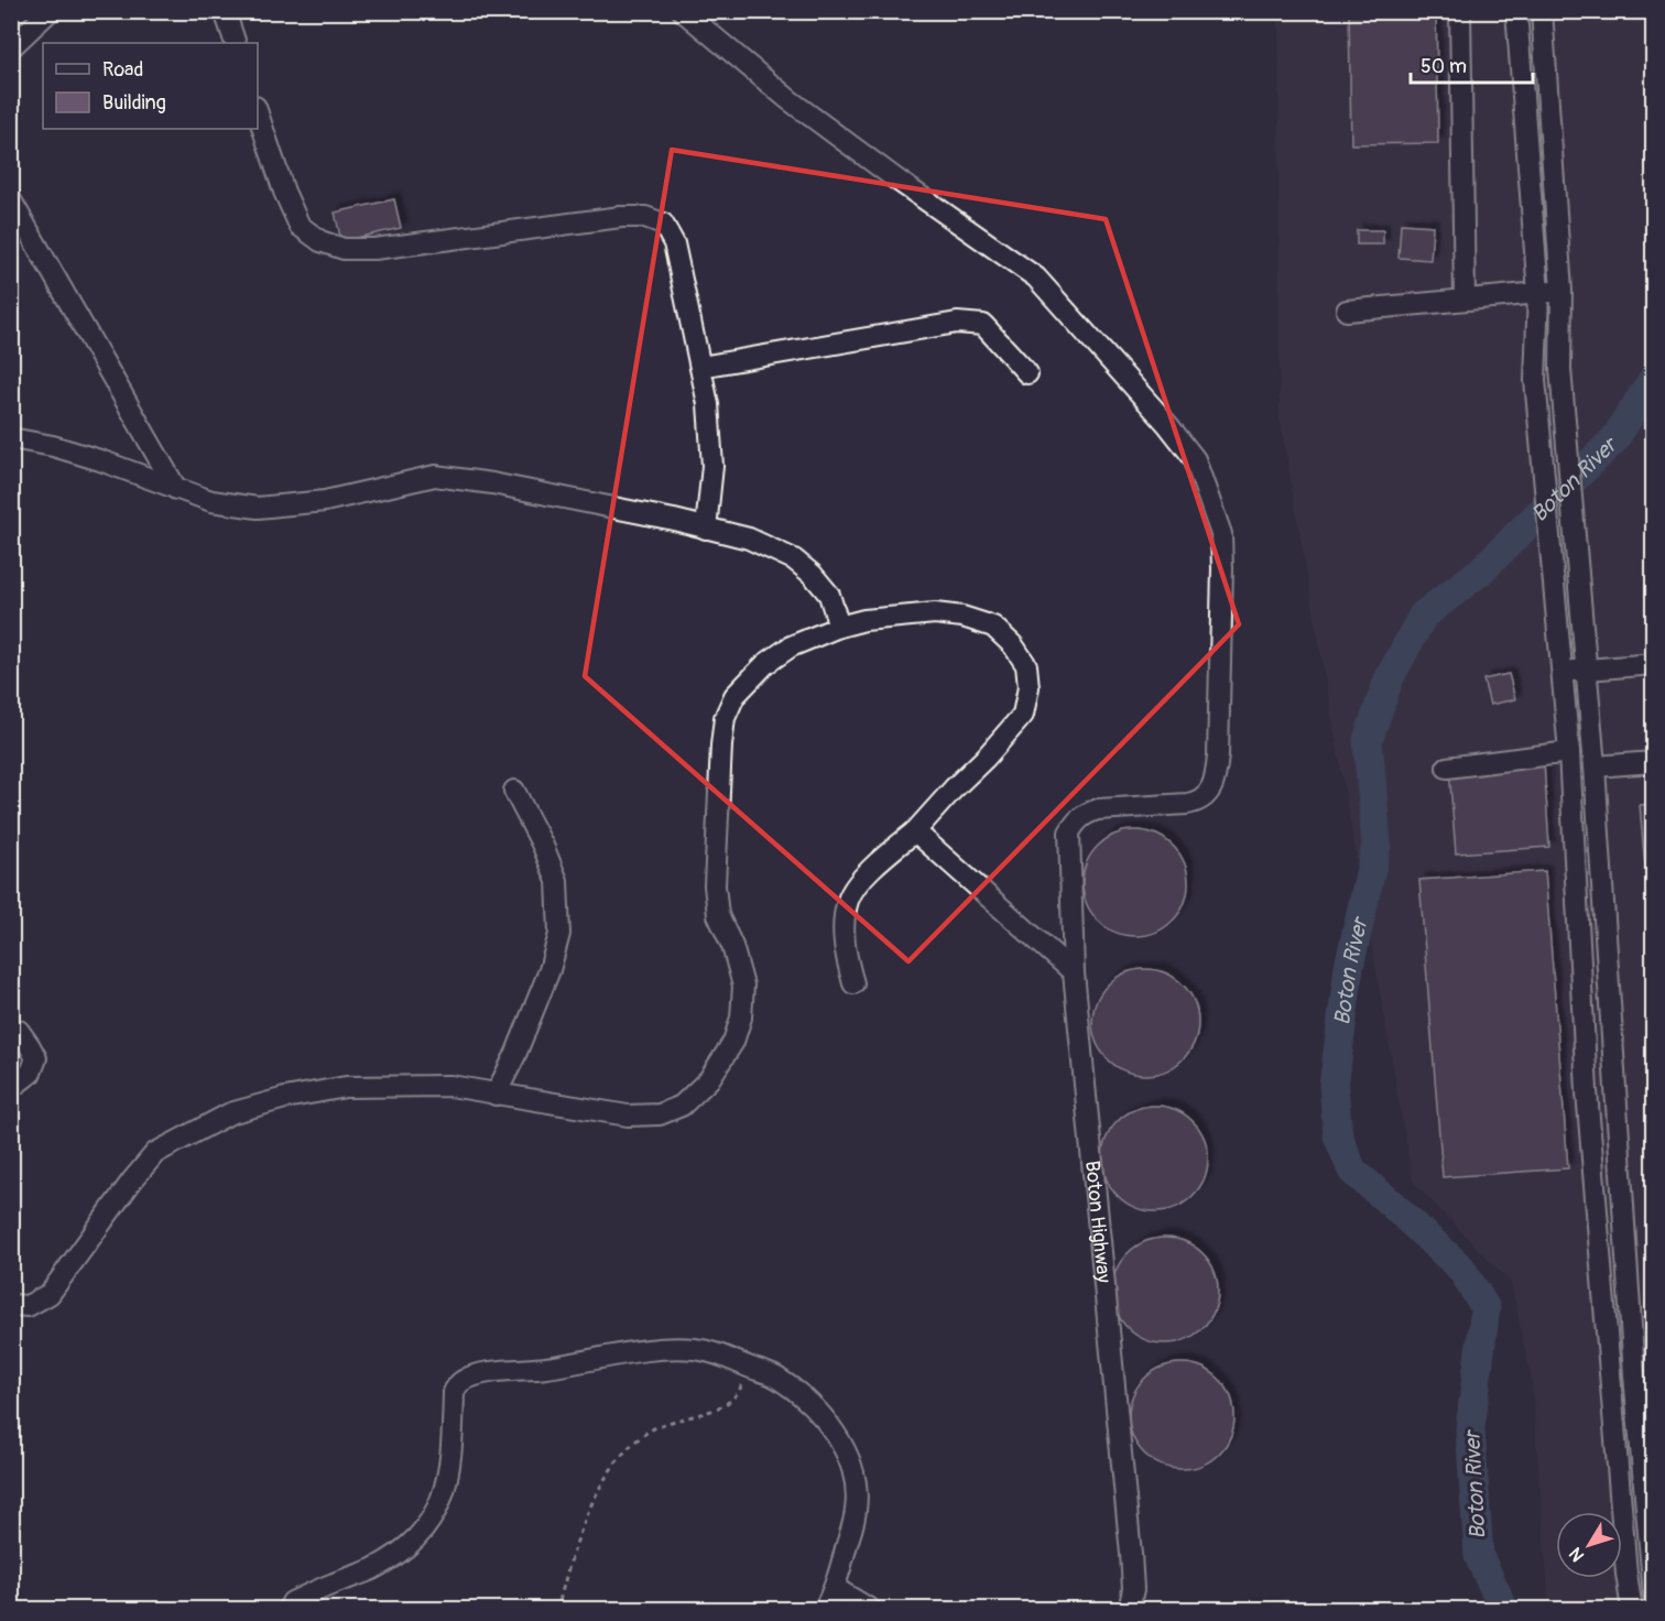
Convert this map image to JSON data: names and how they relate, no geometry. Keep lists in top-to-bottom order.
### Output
{
  "streets": {
    "street": ["Boton Highway"]
  },
  "water": ["Boton River"],
  "legend": ["Road", "Building"],
  "scale_bar": "50 m",
  "north": "bottom left"
}
